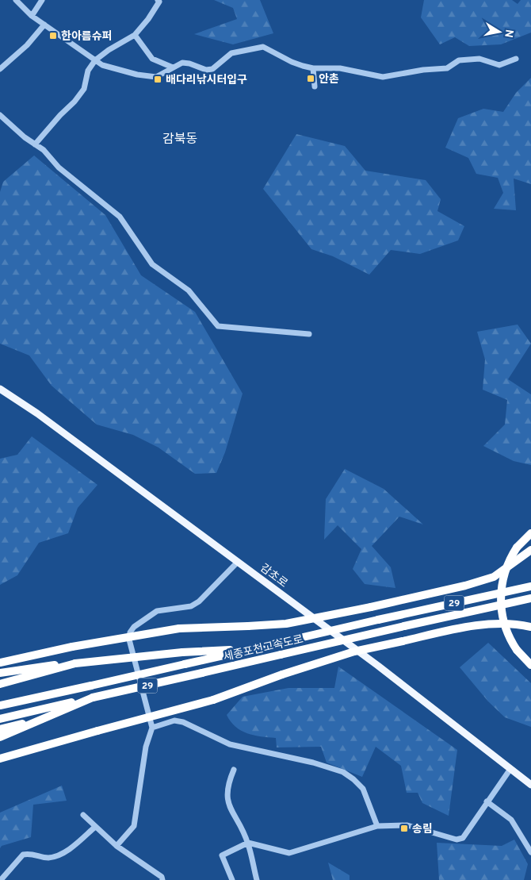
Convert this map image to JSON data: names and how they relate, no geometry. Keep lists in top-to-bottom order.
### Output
{
  "streets": {
    "highway": ["29", "세종포천고속도로"],
    "main road": ["감초로"]
  },
  "districts": ["감북동"],
  "places": {
    "transit": [
      "한아름슈퍼",
      "안촌",
      "배다리낚시터입구",
      "송림"
    ]
  },
  "north": "right"
}
